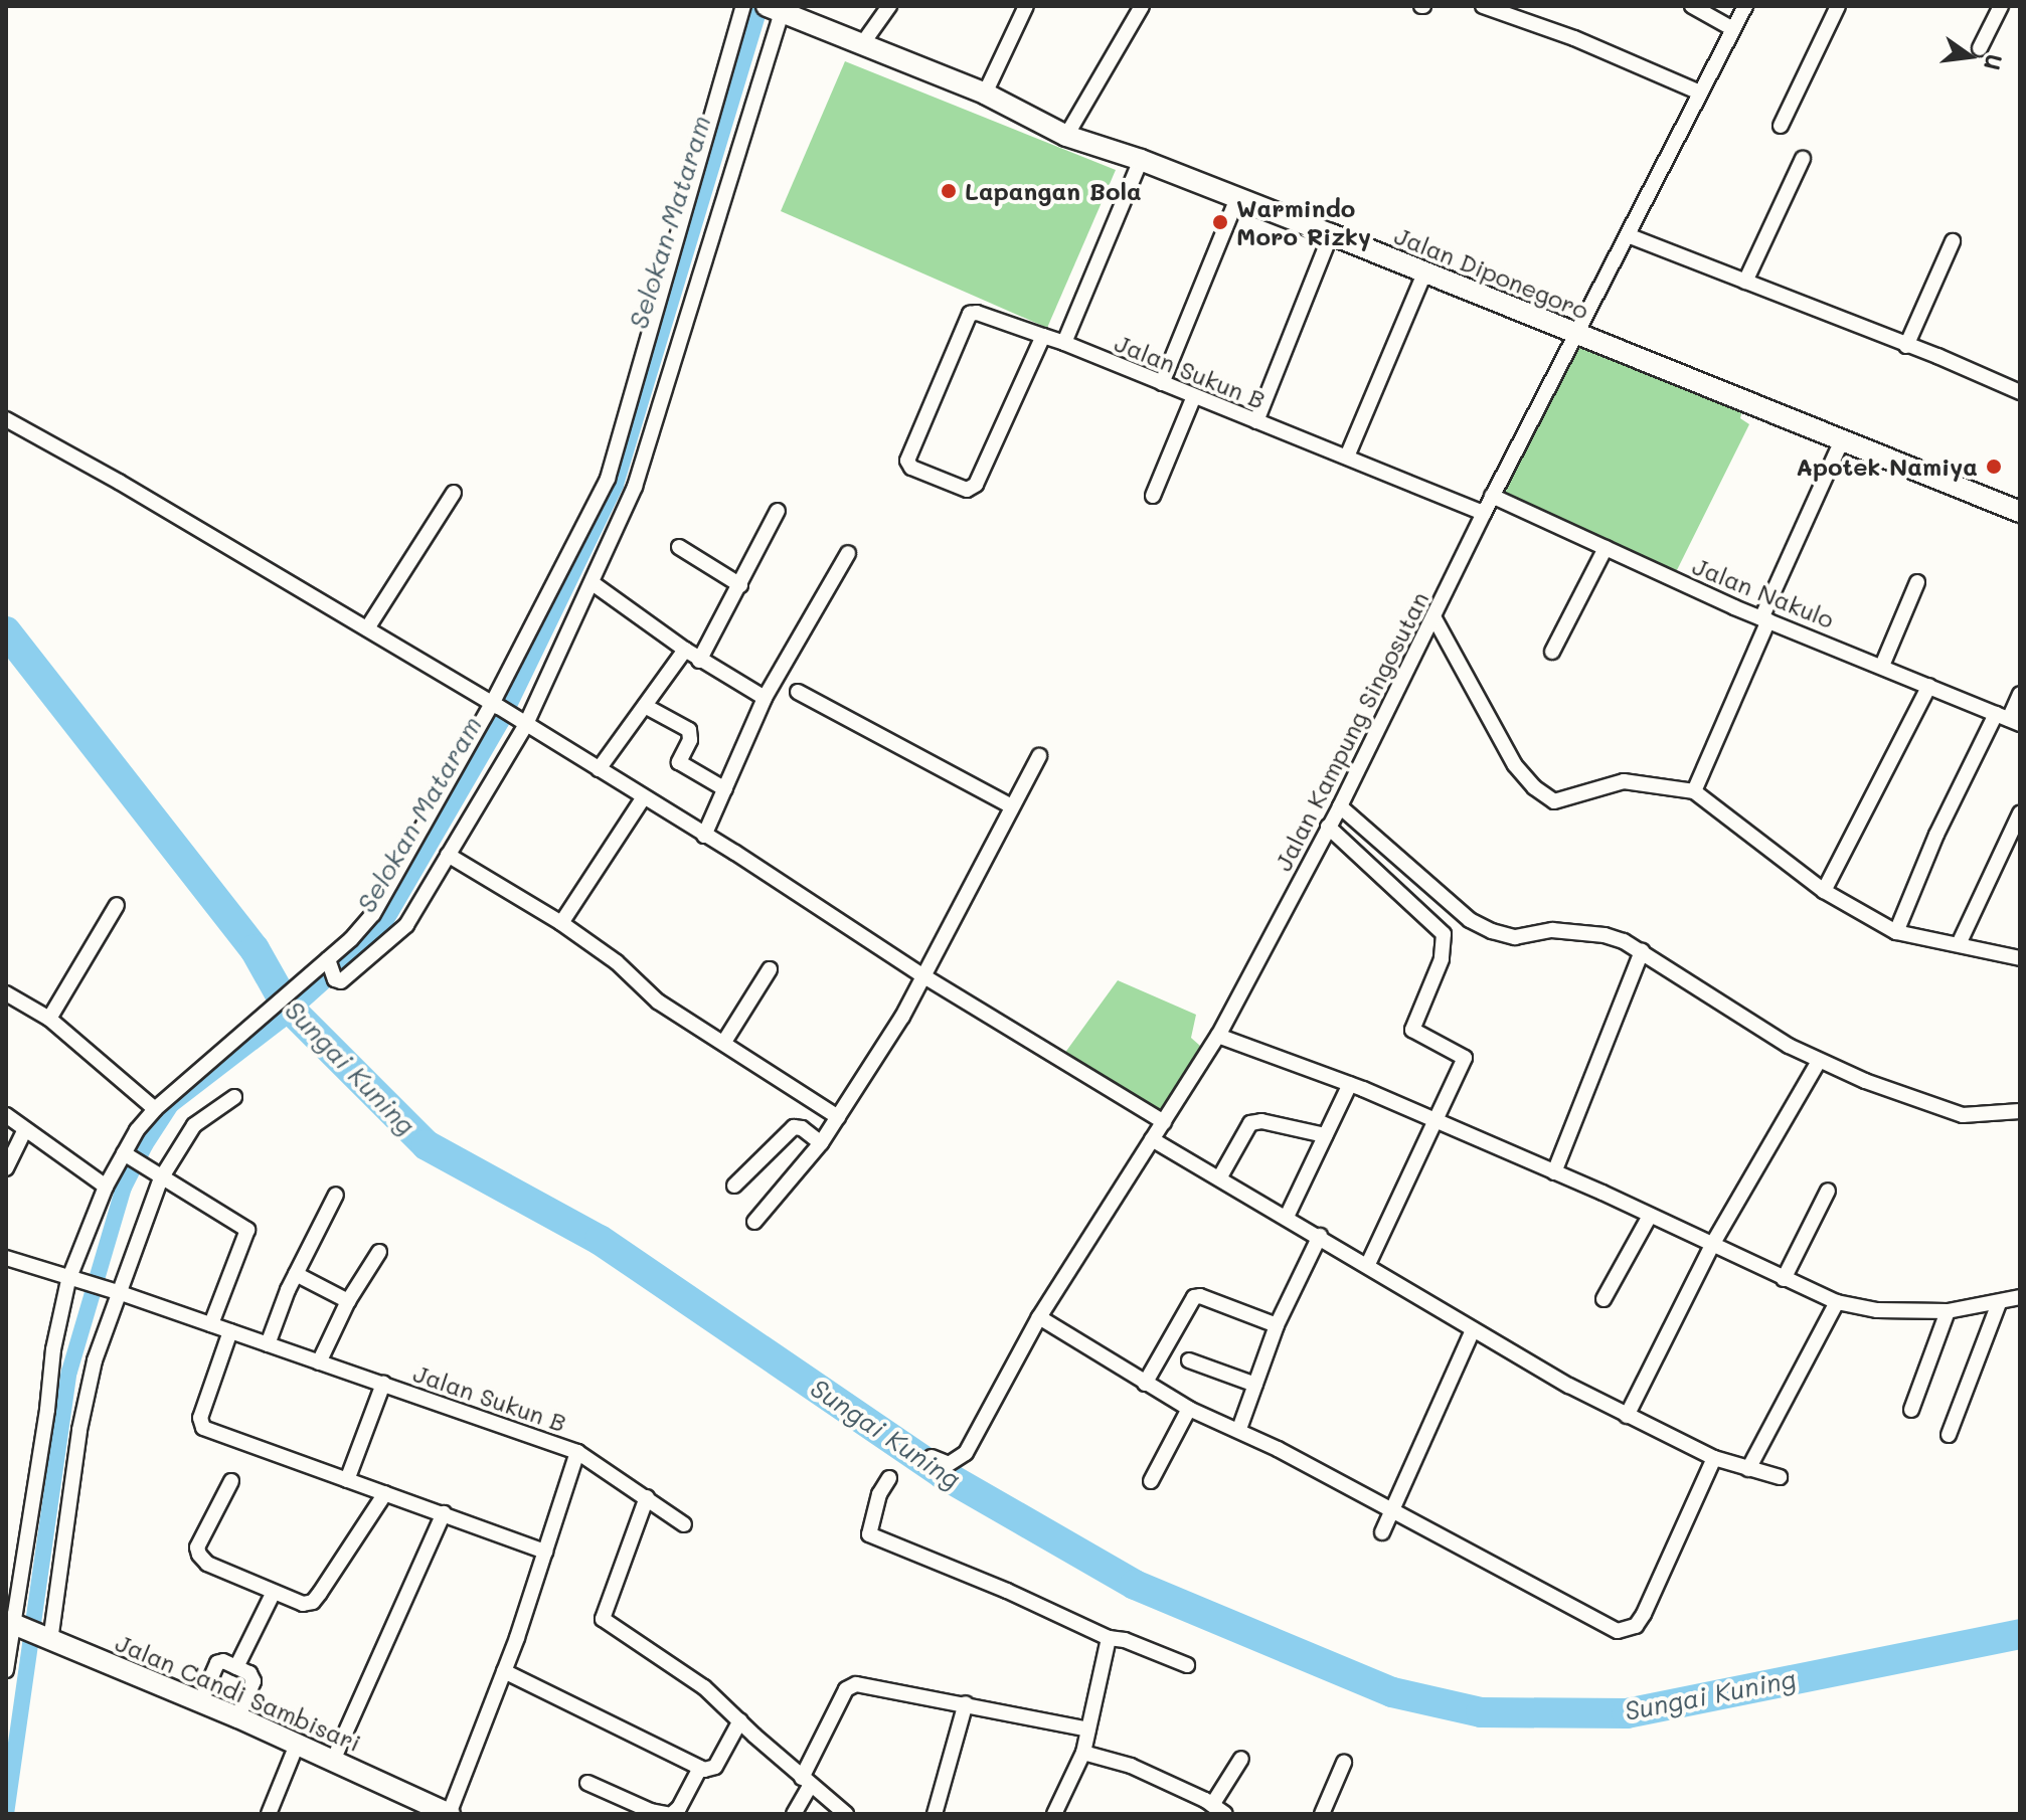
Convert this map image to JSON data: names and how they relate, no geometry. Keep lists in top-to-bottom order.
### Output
{
  "streets": {
    "street": [
      "Jalan Diponegoro",
      "Jalan Sukun B",
      "Jalan Nakulo",
      "Jalan Kampung Singosutan",
      "Jalan Candi Sambisari"
    ]
  },
  "crossings": [
    ["Jalan Diponegoro", "Jalan Kampung Singosutan"],
    ["Jalan Sukun B", "Jalan Kampung Singosutan"],
    ["Jalan Sukun B", "Jalan Candi Sambisari"],
    ["Jalan Nakulo", "Jalan Kampung Singosutan"]
  ],
  "water": ["Selokan Mataram", "Sungai Kuning"],
  "places": ["Lapangan Bola", "Warmindo Moro Rizky", "Apotek Namiya"],
  "north": "right"
}
